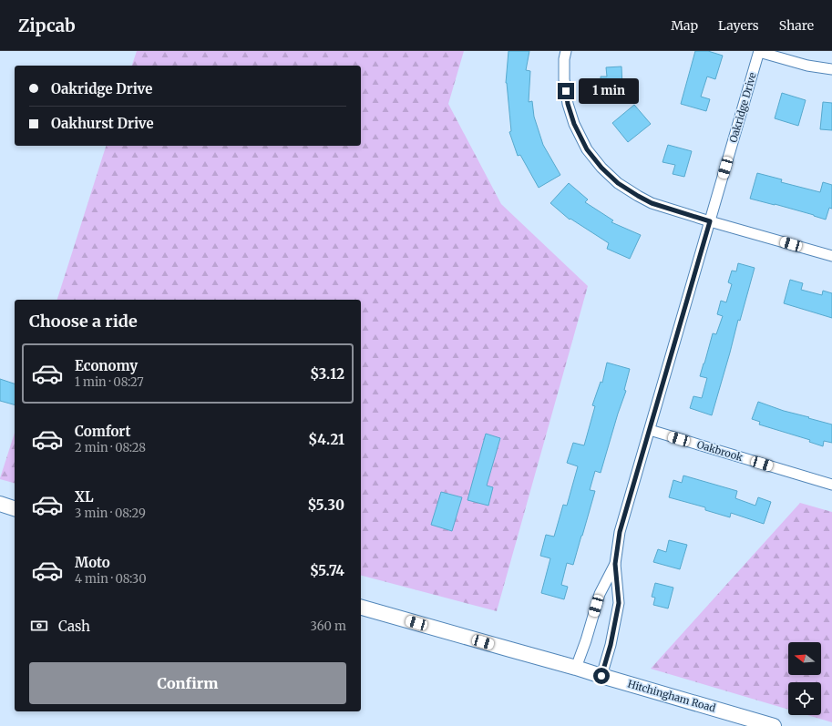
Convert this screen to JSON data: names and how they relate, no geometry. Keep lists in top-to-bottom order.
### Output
{
  "streets": {
    "street": ["Oakridge Drive", "Oakbrook", "Hitchingham Road"]
  },
  "crossings": [
    ["Oakridge Drive", "Oakbrook"],
    ["Oakridge Drive", "Hitchingham Road"]
  ],
  "north": "left",
  "page": {
    "header": "Zipcab",
    "nav": ["Map", "Layers", "Share"],
    "banner": ["Oakridge Drive", "Oakhurst Drive"],
    "bubble": "1 min",
    "heading": "Choose a ride",
    "list": [
      {
        "name": "Economy",
        "note": "1 min · 08:27",
        "value": "$3.12"
      },
      {
        "name": "Comfort",
        "note": "2 min · 08:28",
        "value": "$4.21"
      },
      {
        "name": "XL",
        "note": "3 min · 08:29",
        "value": "$5.30"
      },
      {
        "name": "Moto",
        "note": "4 min · 08:30",
        "value": "$5.74"
      }
    ],
    "pay": ["Cash", "360 m"],
    "buttons": "Confirm"
  }
}
